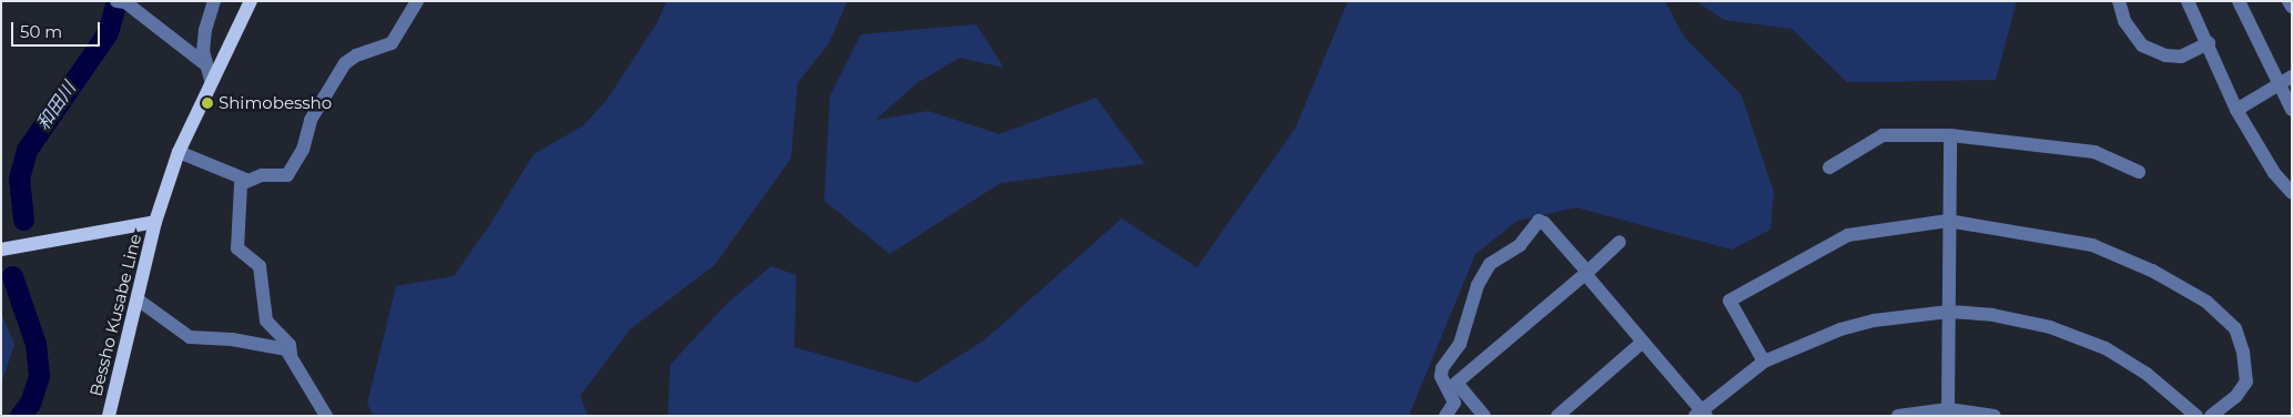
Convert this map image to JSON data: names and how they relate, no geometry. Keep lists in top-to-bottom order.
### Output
{
  "streets": {
    "main road": ["Bessho Kusabe Line"]
  },
  "water": ["和田川"],
  "places": ["Shimobessho"],
  "scale_bar": "50 m"
}
